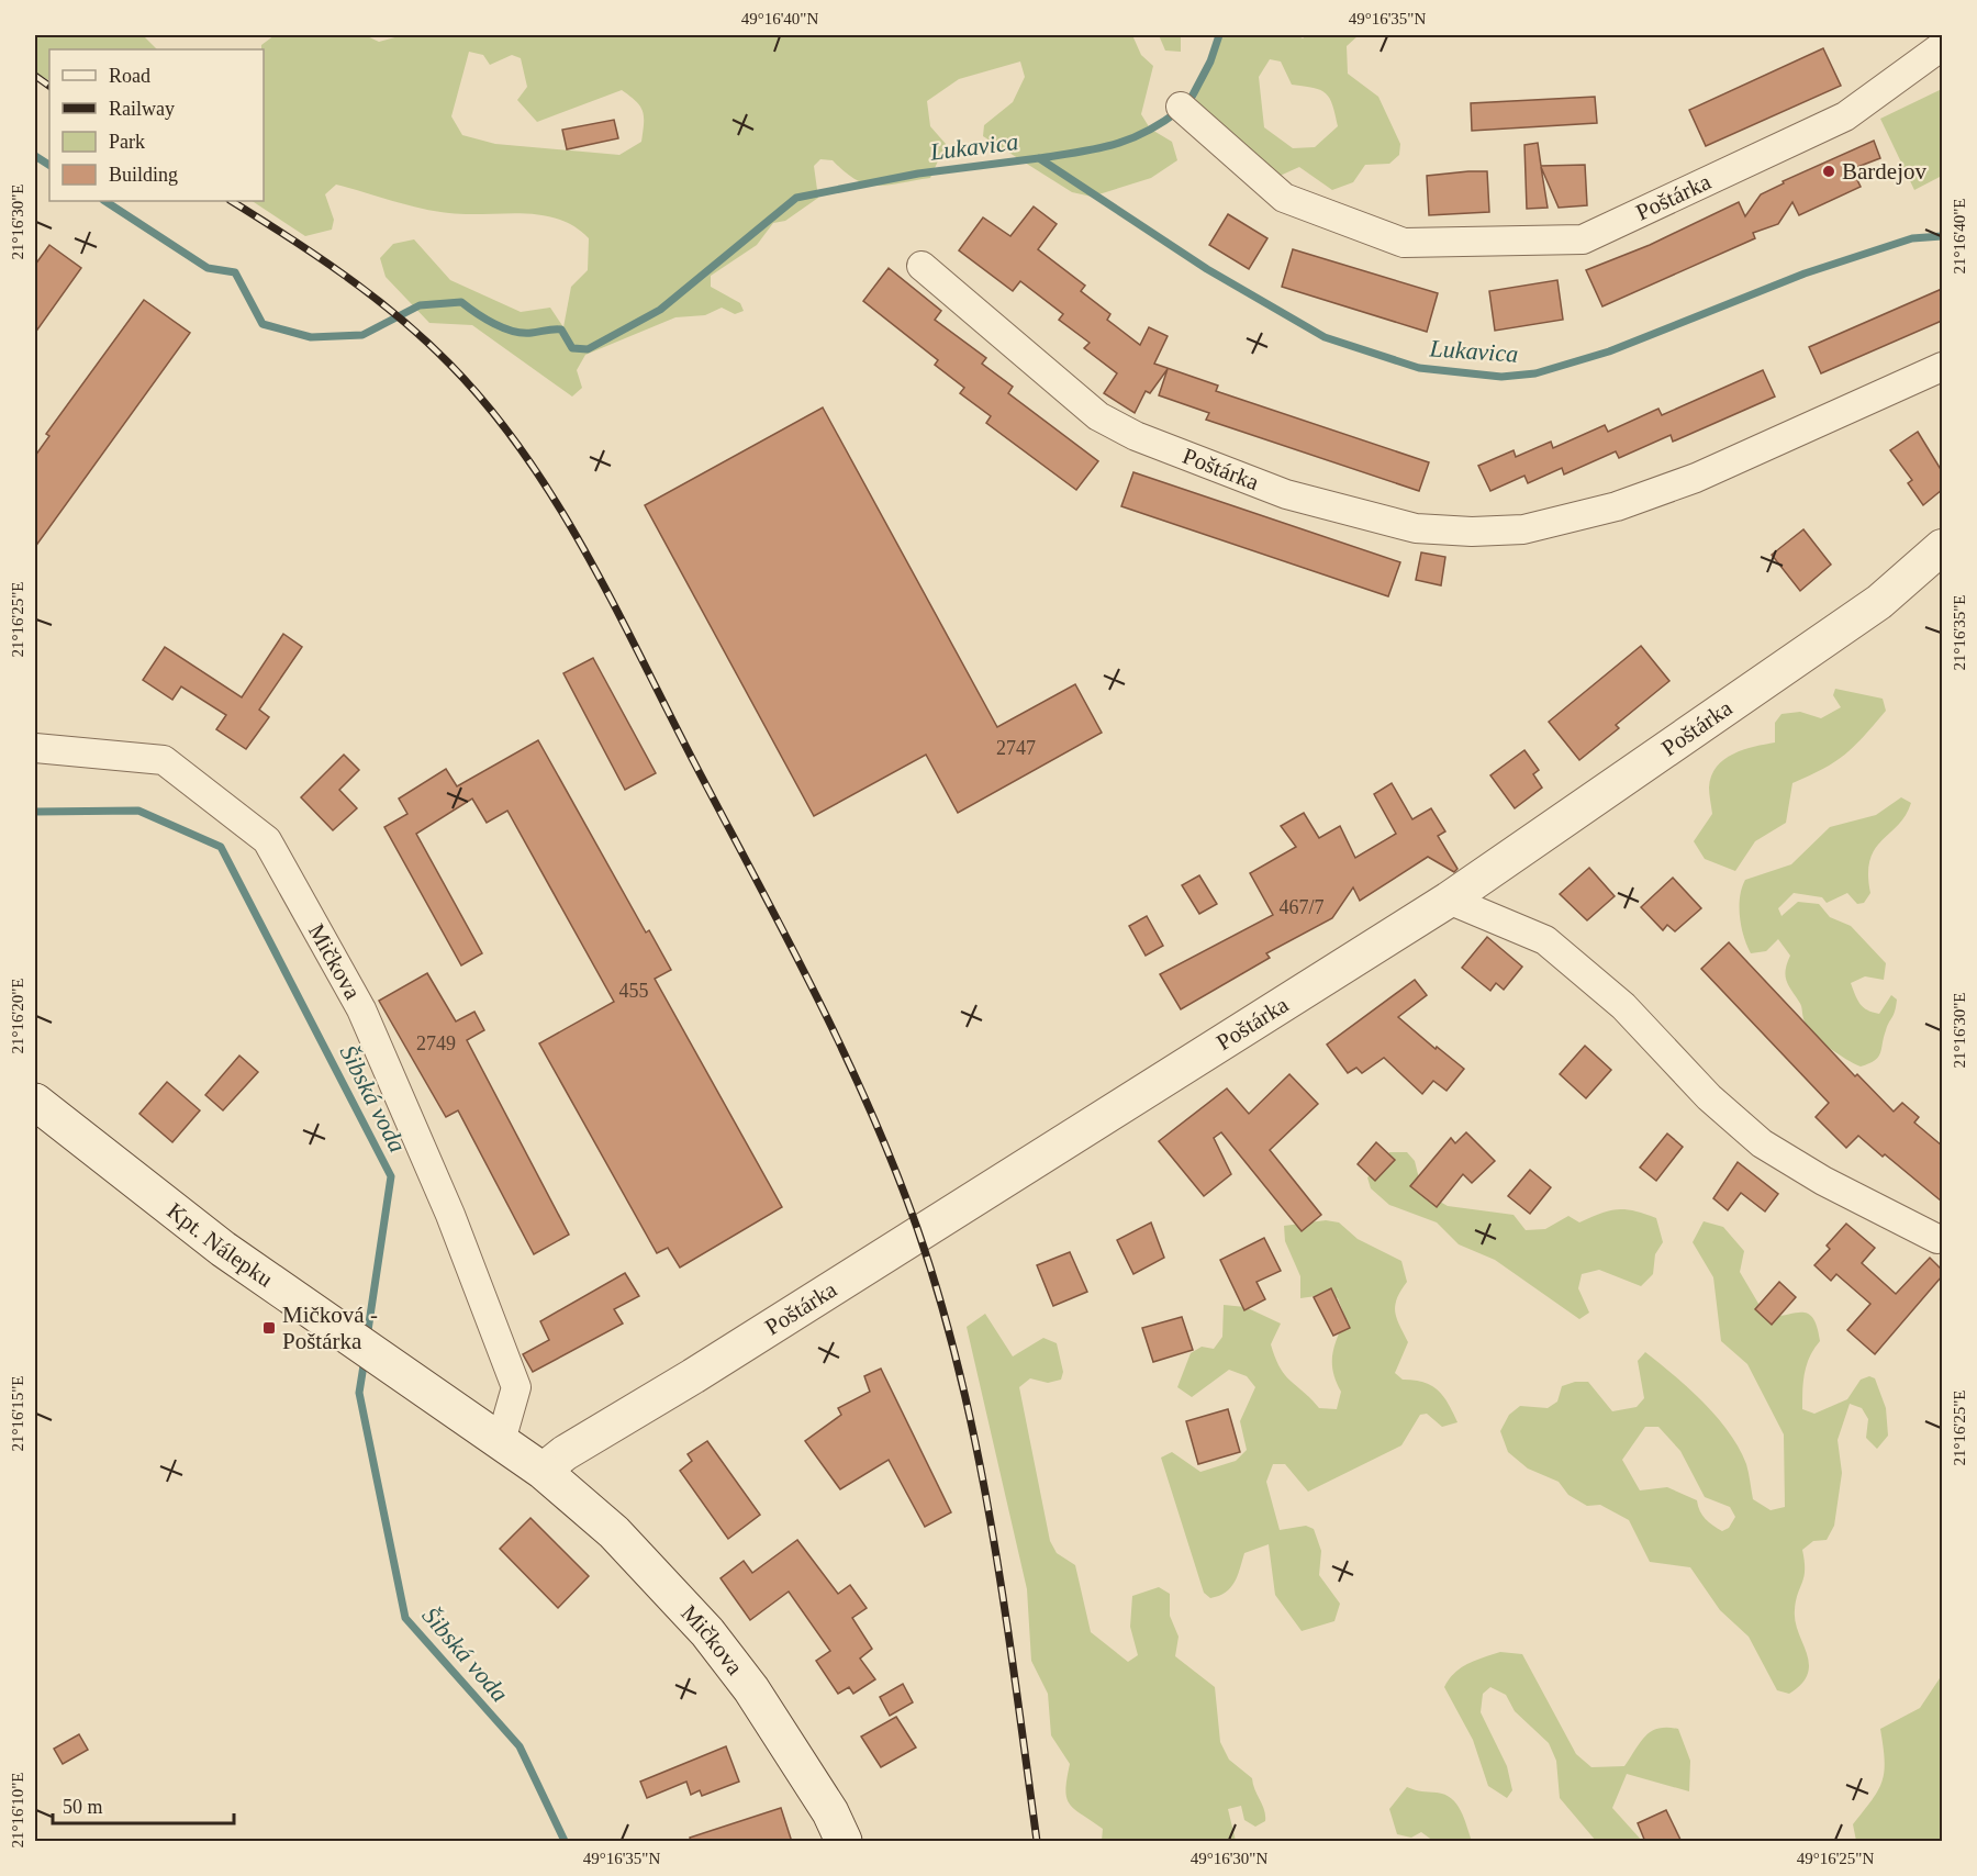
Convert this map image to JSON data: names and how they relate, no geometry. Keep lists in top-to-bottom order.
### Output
{
  "streets": {
    "main road": ["Mičkova", "Kpt. Nálepku"],
    "street": ["Poštárka"]
  },
  "crossings": [
    ["Poštárka", "Mičkova"],
    ["Poštárka", "Kpt. Nálepku"],
    ["Mičkova", "Kpt. Nálepku"]
  ],
  "water": ["Lukavica", "Šibská voda"],
  "places": {
    "other": ["Bardejov"],
    "transit": ["Mičková - Poštárka"]
  },
  "house_numbers": [
    "2747",
    "467/7",
    "455",
    "2749"
  ],
  "legend": [
    "Road",
    "Railway",
    "Park",
    "Building"
  ],
  "scale_bar": "50 m",
  "coordinates": [
    "49°16'40\"N",
    "49°16'35\"N",
    "21°16'30\"E",
    "21°16'40\"E",
    "21°16'25\"E",
    "21°16'35\"E",
    "21°16'20\"E",
    "21°16'15\"E",
    "21°16'10\"E",
    "49°16'30\"N",
    "49°16'25\"N"
  ]
}
